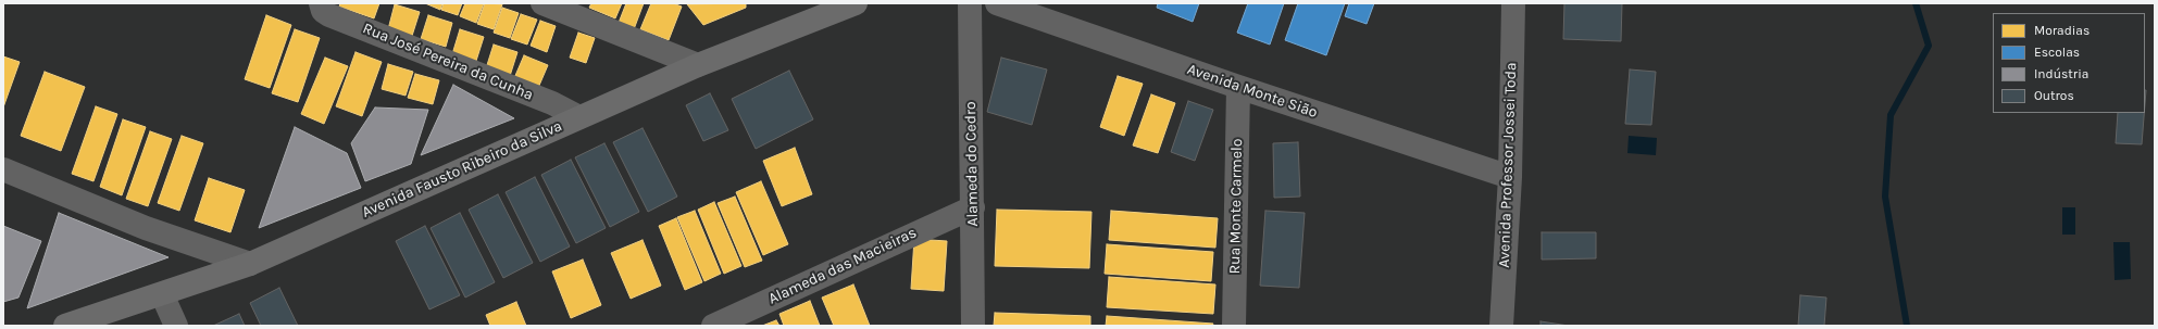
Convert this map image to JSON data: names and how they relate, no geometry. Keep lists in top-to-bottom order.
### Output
{
  "streets": {
    "main road": ["Avenida Fausto Ribeiro da Silva"],
    "street": [
      "Rua José Pereira da Cunha",
      "Avenida Monte Sião",
      "Alameda do Cedro",
      "Avenida Professor Jossei Toda",
      "Rua Monte Carmelo",
      "Alameda das Macieiras"
    ]
  },
  "crossings": [
    ["Rua José Pereira da Cunha", "Avenida Fausto Ribeiro da Silva"],
    ["Avenida Monte Sião", "Avenida Professor Jossei Toda"],
    ["Avenida Monte Sião", "Rua Monte Carmelo"],
    ["Alameda do Cedro", "Alameda das Macieiras"]
  ],
  "legend": [
    "Moradias",
    "Escolas",
    "Indústria",
    "Outros"
  ]
}
